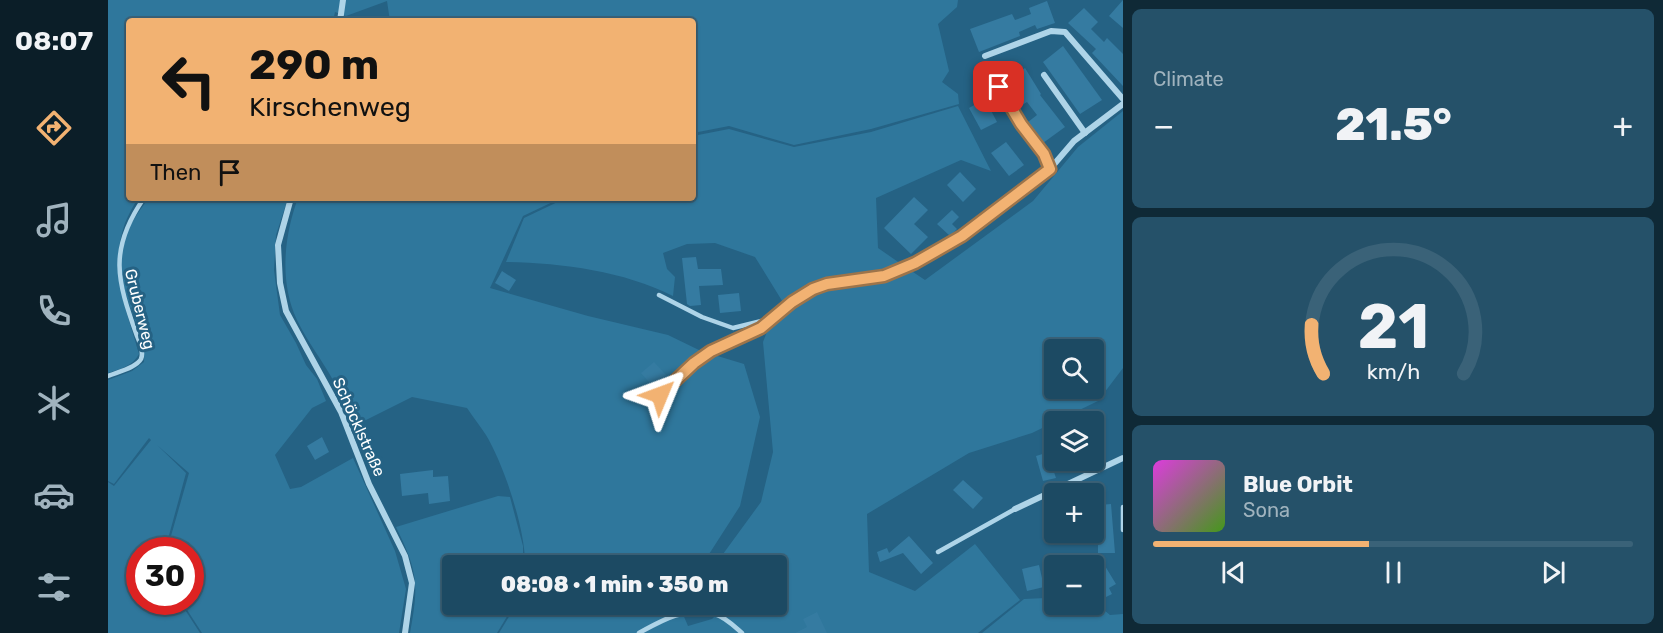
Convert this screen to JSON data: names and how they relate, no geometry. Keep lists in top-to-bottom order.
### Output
{
  "streets": {
    "street": ["Schöcklstraße"],
    "lane": ["Gruberweg"]
  },
  "page": {
    "tabs": "08:07",
    "tile": "Climate",
    "turn": ["290 m", "Kirschenweg"],
    "heat": ["−", "21.5°", "+"],
    "then": "Then",
    "map_buttons": ["+", "−"],
    "song": ["Blue Orbit", "Sona"],
    "limit": "30",
    "trip": "08:08 · 1 min · 350 m",
    "gauge": ["21", "km/h"]
  }
}
